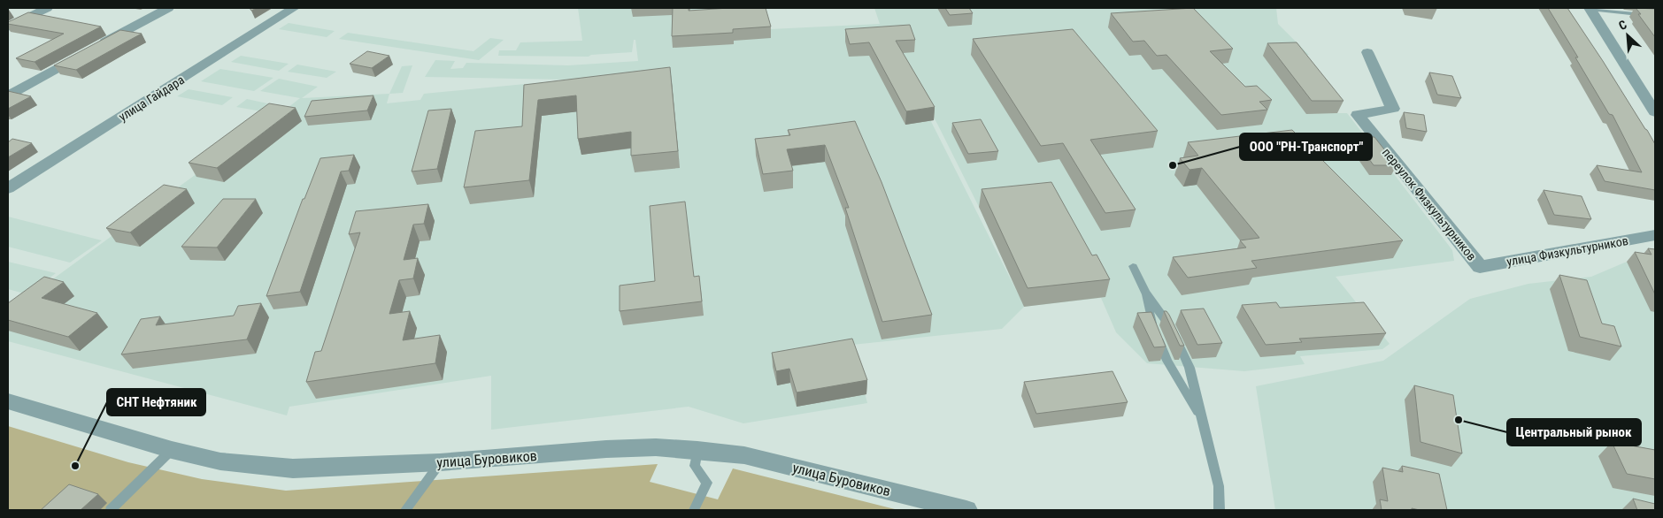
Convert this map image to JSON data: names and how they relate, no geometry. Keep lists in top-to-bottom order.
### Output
{
  "streets": {
    "street": [
      "улица Гайдара",
      "переулок Физкультурников",
      "улица Физкультурников",
      "улица Буровиков"
    ]
  },
  "crossings": [
    ["переулок Физкультурников", "улица Физкультурников"]
  ],
  "places": ["ООО \"РН-Транспорт\"", "Центральный рынок", "СНТ Нефтяник"],
  "north": "top left"
}
